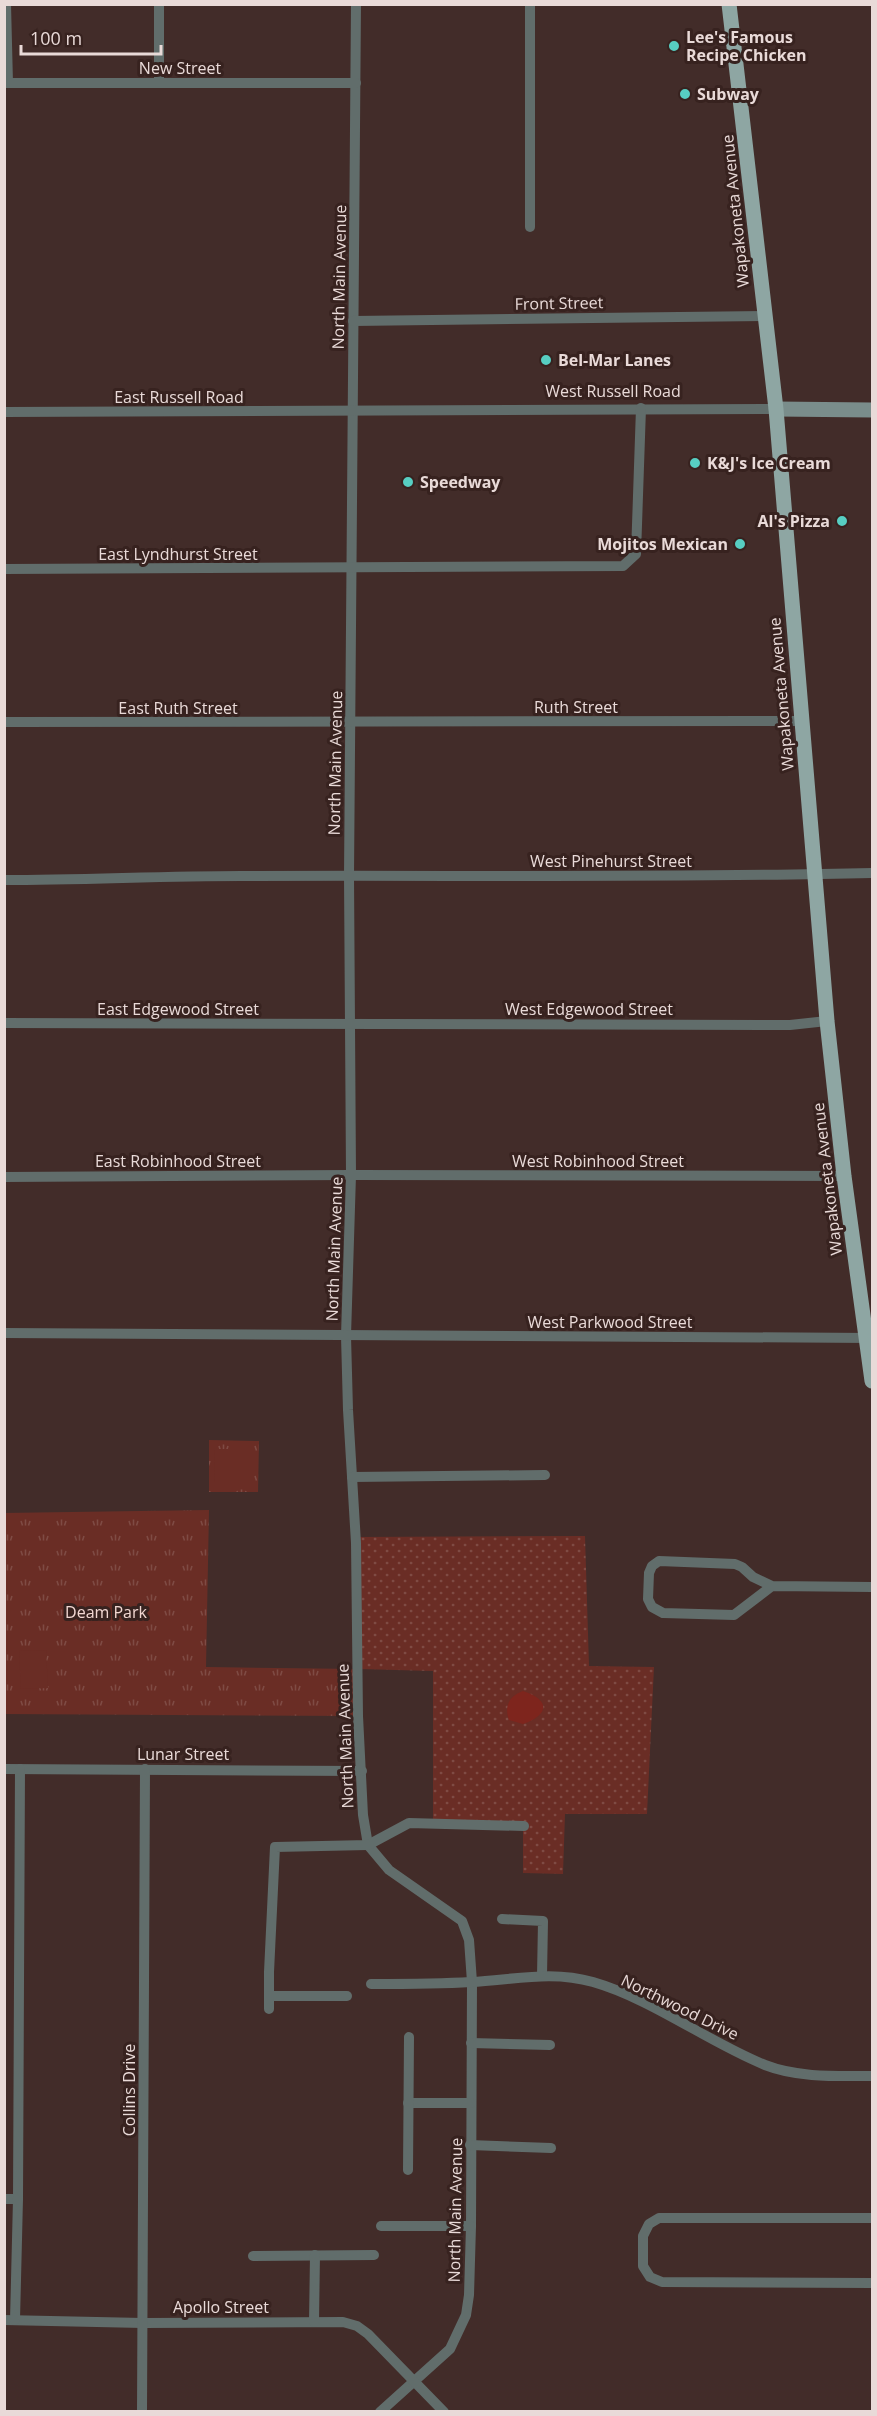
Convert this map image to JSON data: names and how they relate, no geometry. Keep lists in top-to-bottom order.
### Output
{
  "streets": {
    "main road": ["Wapakoneta Avenue", "West Russell Road"],
    "street": [
      "New Street",
      "North Main Avenue",
      "Front Street",
      "East Russell Road",
      "East Lyndhurst Street",
      "Ruth Street",
      "East Ruth Street",
      "West Pinehurst Street",
      "East Edgewood Street",
      "West Edgewood Street",
      "East Robinhood Street",
      "West Robinhood Street",
      "West Parkwood Street",
      "Lunar Street",
      "Northwood Drive",
      "Collins Drive",
      "Apollo Street"
    ]
  },
  "crossings": [
    ["New Street", "North Main Avenue"],
    ["Wapakoneta Avenue", "Front Street"],
    ["Wapakoneta Avenue", "West Russell Road"],
    ["Wapakoneta Avenue", "Ruth Street"],
    ["Wapakoneta Avenue", "West Pinehurst Street"],
    ["Wapakoneta Avenue", "West Edgewood Street"],
    ["Wapakoneta Avenue", "West Robinhood Street"],
    ["Wapakoneta Avenue", "West Parkwood Street"],
    ["North Main Avenue", "Front Street"],
    ["North Main Avenue", "West Russell Road"],
    ["North Main Avenue", "East Russell Road"],
    ["North Main Avenue", "East Lyndhurst Street"],
    ["North Main Avenue", "Ruth Street"],
    ["North Main Avenue", "East Ruth Street"],
    ["North Main Avenue", "West Pinehurst Street"],
    ["North Main Avenue", "East Edgewood Street"],
    ["North Main Avenue", "West Edgewood Street"],
    ["North Main Avenue", "East Robinhood Street"],
    ["North Main Avenue", "West Robinhood Street"],
    ["North Main Avenue", "West Parkwood Street"],
    ["North Main Avenue", "Lunar Street"],
    ["North Main Avenue", "Northwood Drive"],
    ["North Main Avenue", "Apollo Street"],
    ["West Russell Road", "East Russell Road"],
    ["West Russell Road", "East Lyndhurst Street"],
    ["Ruth Street", "East Ruth Street"],
    ["East Edgewood Street", "West Edgewood Street"],
    ["East Robinhood Street", "West Robinhood Street"],
    ["Lunar Street", "Collins Drive"],
    ["Collins Drive", "Apollo Street"]
  ],
  "parks": ["Deam Park"],
  "places": [
    "Lee's Famous Recipe Chicken",
    "Subway",
    "Bel-Mar Lanes",
    "K&J's Ice Cream",
    "Speedway",
    "Al's Pizza",
    "Mojitos Mexican"
  ],
  "scale_bar": "100 m"
}
